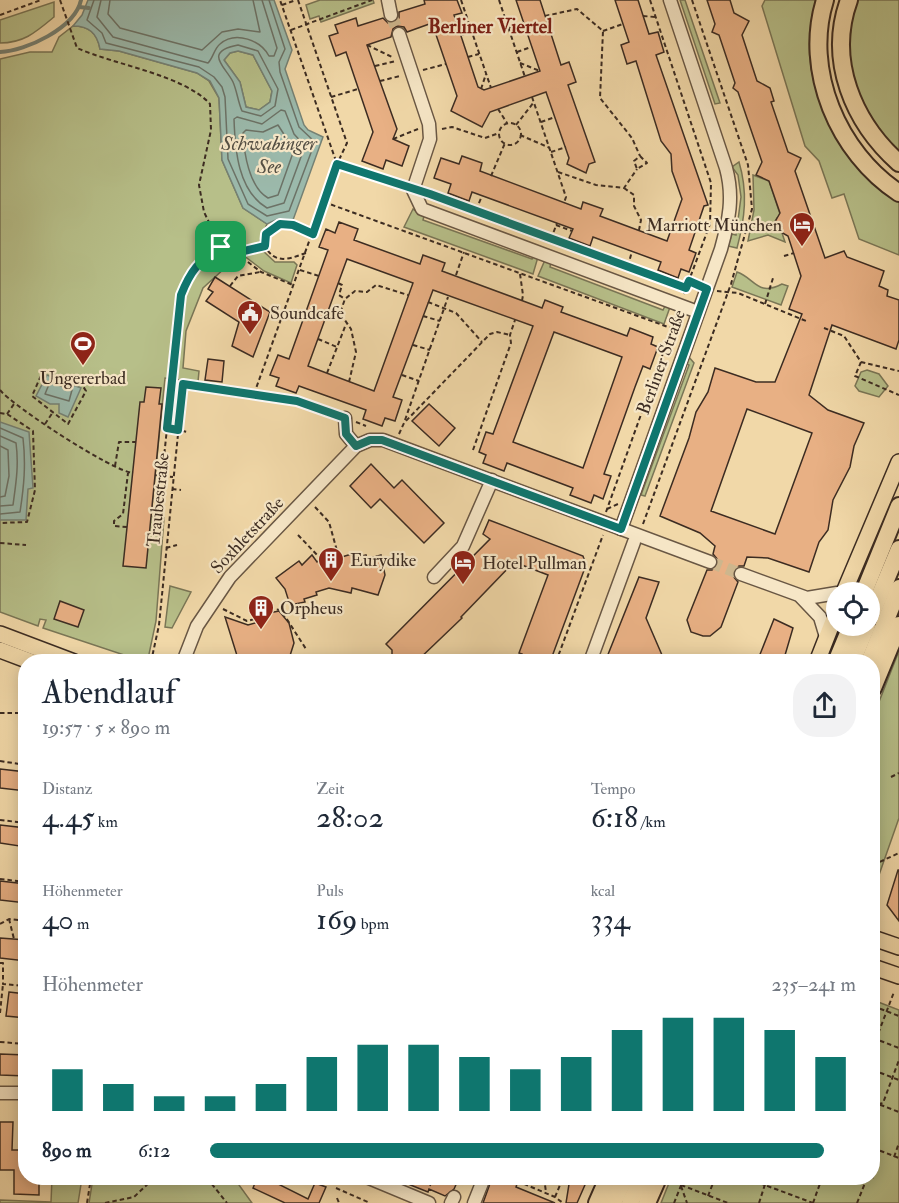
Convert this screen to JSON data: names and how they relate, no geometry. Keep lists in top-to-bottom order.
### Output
{
  "streets": {
    "street": ["Berliner Straße", "Soxhletstraße"],
    "path": ["Traubestraße"]
  },
  "districts": ["Berliner Viertel"],
  "water": ["Schwabinger See"],
  "places": {
    "hotel": ["Marriott München", "Hotel Pullman"],
    "public building": ["Soundcafe"],
    "sports": ["Ungererbad"],
    "building": ["Eurydike", "Orpheus"]
  },
  "page": {
    "heading": ["Abendlauf", "19:57 · 5 × 890 m"],
    "stats": [
      ["Distanz", "4.45 km"],
      ["Zeit", "28:02"],
      ["Tempo", "6:18 /km"],
      ["Höhenmeter", "40 m"],
      ["Puls", "169 bpm"],
      ["kcal", "334"]
    ],
    "chart": ["Höhenmeter", "235–241 m"],
    "list": [
      {
        "name": "890 m",
        "note": "6:12"
      }
    ]
  }
}
